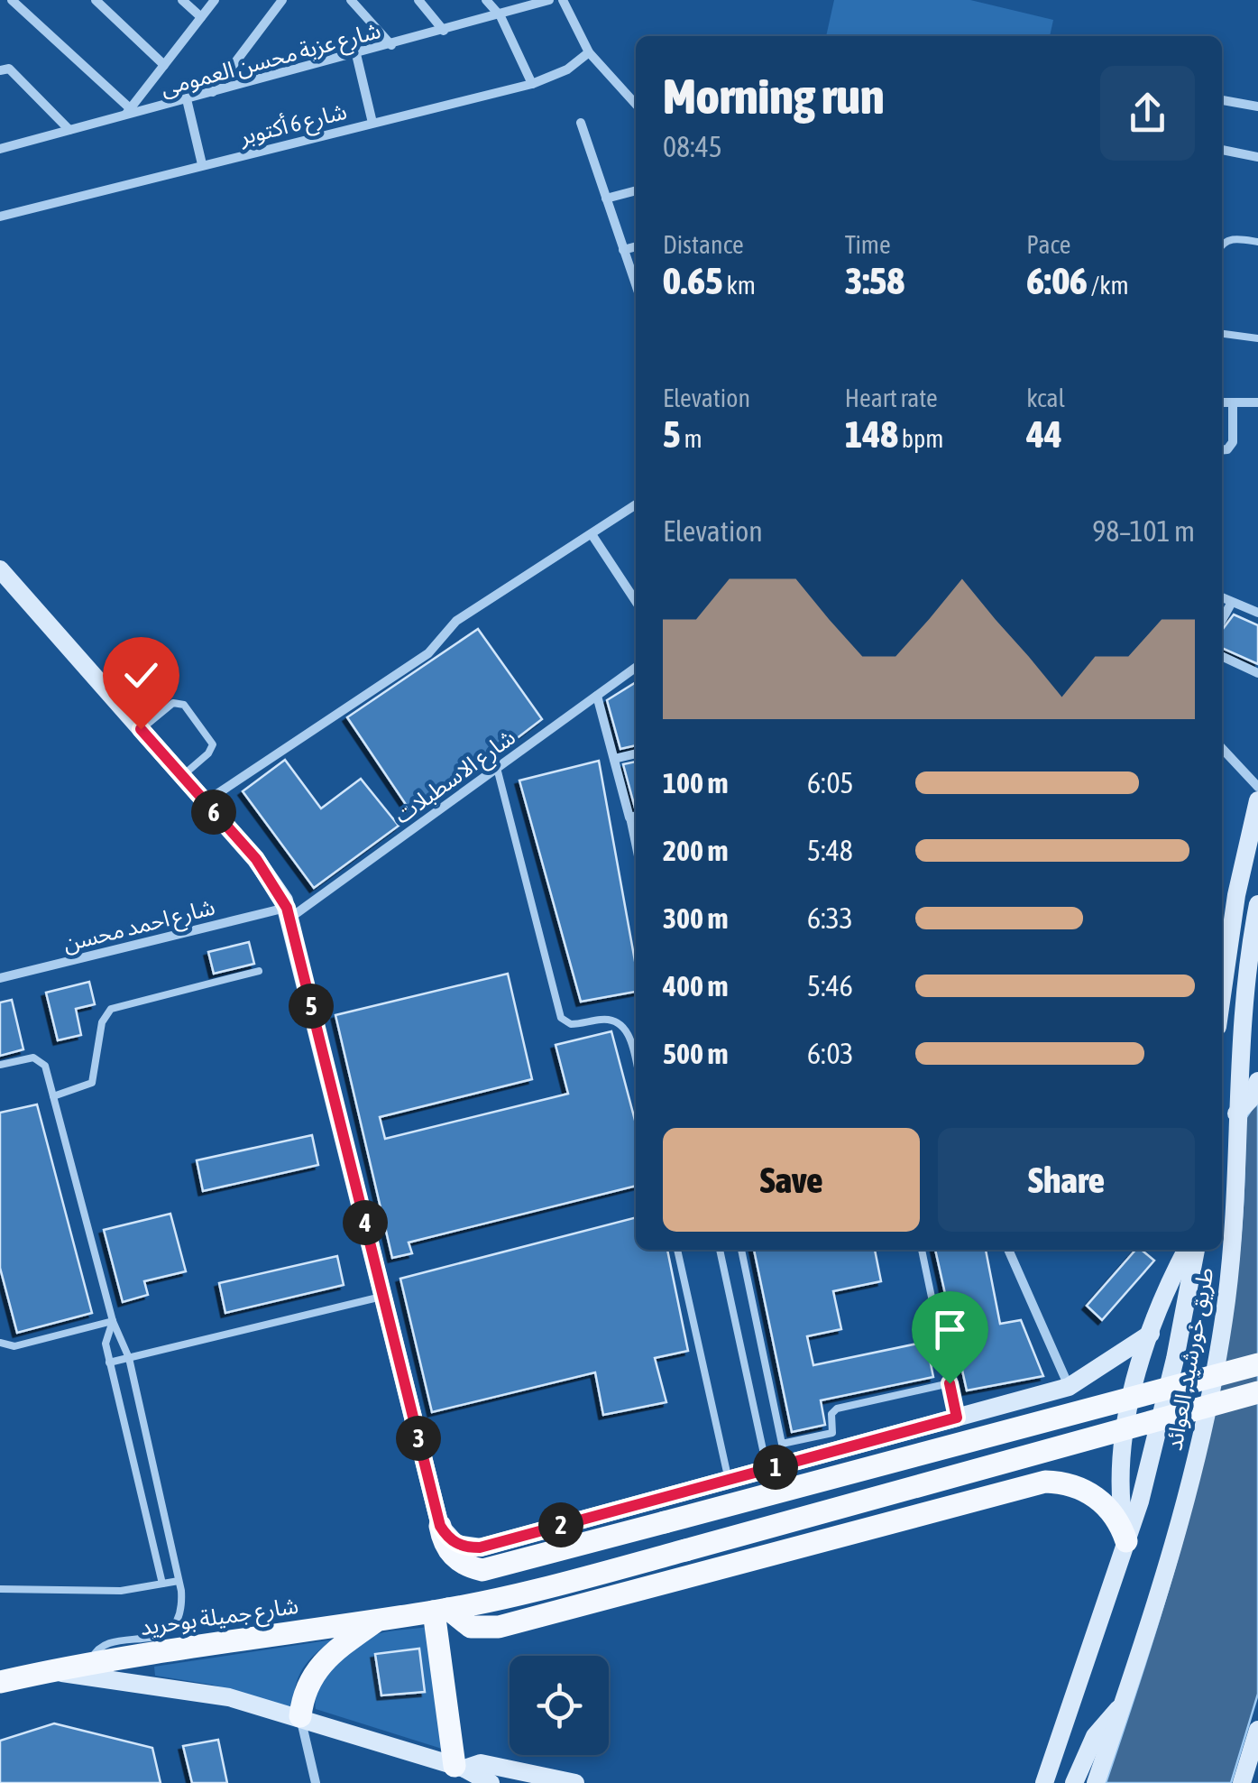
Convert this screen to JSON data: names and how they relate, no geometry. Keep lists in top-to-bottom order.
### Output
{
  "streets": {
    "main road": ["طريق خورشيد, العوائد", "شارع جميلة بوحريد"],
    "street": [
      "شارع عزبة محسن العمومى",
      "شارع 6 أكتوبر",
      "شارع الاسطبلات",
      "شارع احمد محسن"
    ]
  },
  "crossings": [
    ["شارع الاسطبلات", "شارع احمد محسن"]
  ],
  "page": {
    "heading": ["Morning run", "08:45"],
    "stats": [
      ["Distance", "0.65 km"],
      ["Time", "3:58"],
      ["Pace", "6:06 /km"],
      ["Elevation", "5 m"],
      ["Heart rate", "148 bpm"],
      ["kcal", "44"]
    ],
    "chart": ["Elevation", "98–101 m"],
    "list": [
      {
        "name": "100 m",
        "note": "6:05"
      },
      {
        "name": "200 m",
        "note": "5:48"
      },
      {
        "name": "300 m",
        "note": "6:33"
      },
      {
        "name": "400 m",
        "note": "5:46"
      },
      {
        "name": "500 m",
        "note": "6:03"
      }
    ],
    "pins": [
      "6",
      "5",
      "4",
      "3",
      "1",
      "2"
    ],
    "buttons": ["Save", "Share"]
  }
}
